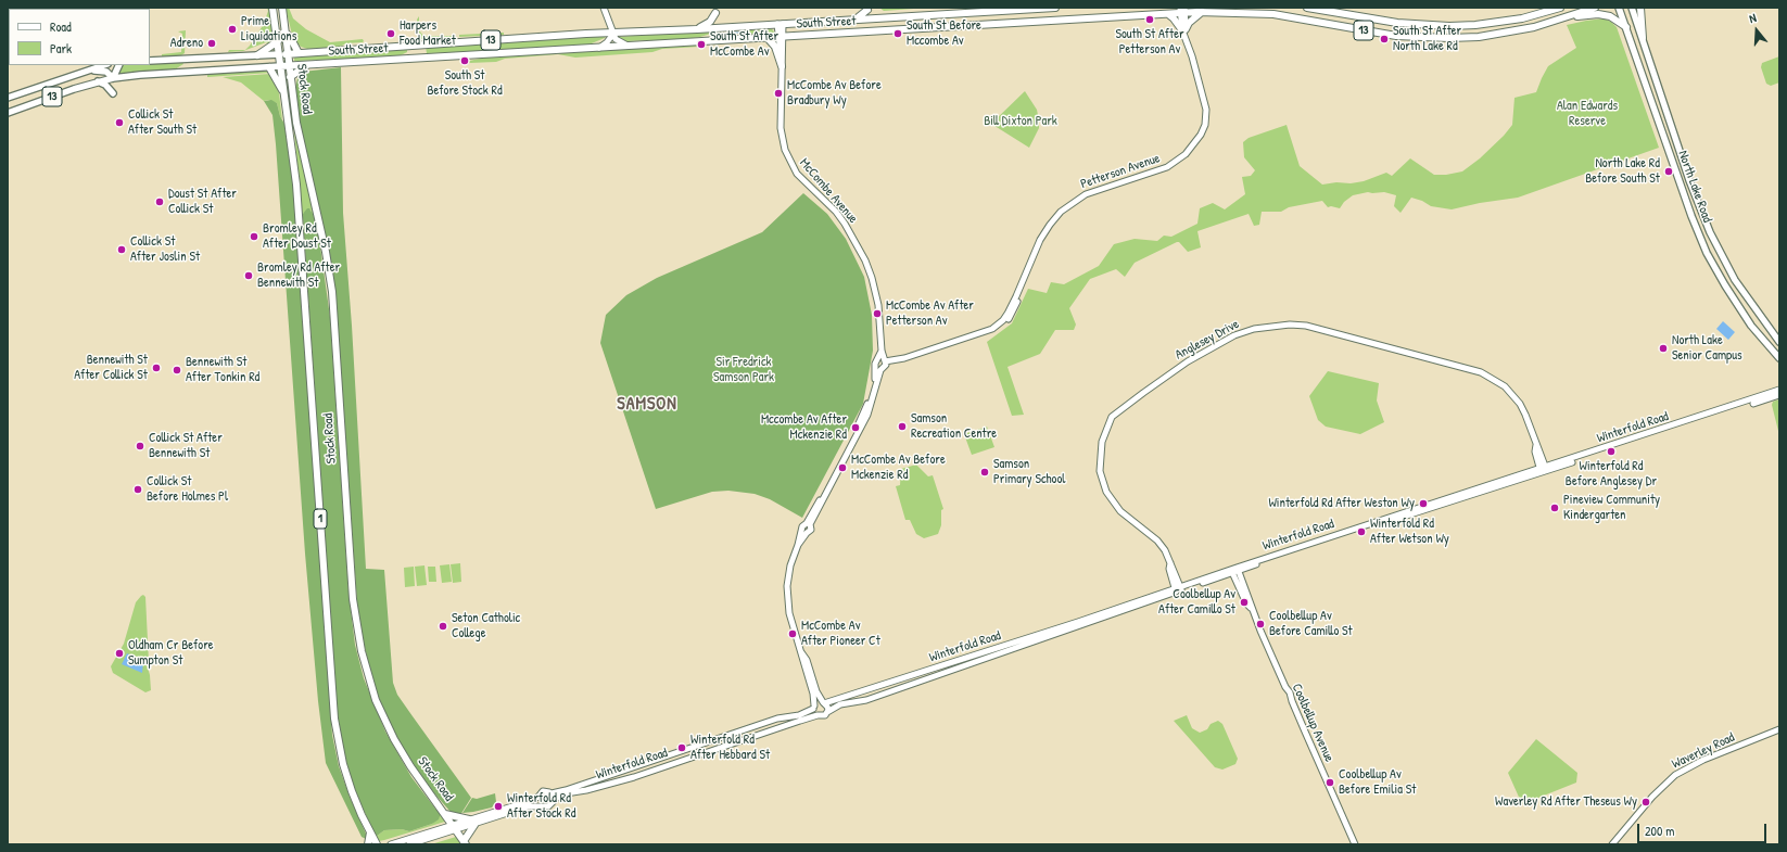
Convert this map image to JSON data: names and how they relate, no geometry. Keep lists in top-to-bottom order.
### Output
{
  "streets": {
    "highway": [
      "South Street",
      "13",
      "Stock Road",
      "1"
    ],
    "main road": ["North Lake Road"],
    "street": [
      "Petterson Avenue",
      "McCombe Avenue",
      "Anglesey Drive",
      "Winterfold Road",
      "Coolbellup Avenue",
      "Waverley Road"
    ]
  },
  "crossings": [
    ["South Street", "Stock Road"],
    ["South Street", "Petterson Avenue"],
    ["South Street", "McCombe Avenue"],
    ["Petterson Avenue", "McCombe Avenue"],
    ["McCombe Avenue", "Winterfold Road"],
    ["Anglesey Drive", "Winterfold Road"],
    ["Winterfold Road", "Coolbellup Avenue"]
  ],
  "districts": ["SAMSON"],
  "parks": ["Alan Edwards Reserve", "Bill Dixton Park", "Sir Fredrick Samson Park"],
  "places": [
    "South St After Petterson Av",
    "Prime Liquidations",
    "Harpers Food Market",
    "South St Before Mccombe Av",
    "South St After North Lake Rd",
    "Adreno",
    "South St After McCombe Av",
    "South St Before Stock Rd",
    "McCombe Av Before Bradbury Wy",
    "Collick St After South St",
    "North Lake Rd Before South St",
    "Doust St After Collick St",
    "Bromley Rd After Doust St",
    "Collick St After Joslin St",
    "Bromley Rd After Bennewith St",
    "McCombe Av After Petterson Av",
    "North Lake Senior Campus",
    "Bennewith St After Collick St",
    "Bennewith St After Tonkin Rd",
    "Samson Recreation Centre",
    "Mccombe Av After Mckenzie Rd",
    "Collick St After Bennewith St",
    "Winterfold Rd Before Anglesey Dr",
    "McCombe Av Before Mckenzie Rd",
    "Samson Primary School",
    "Collick St Before Holmes Pl",
    "Winterfold Rd After Weston Wy",
    "Pineview Community Kindergarten",
    "Winterfold Rd After Wetson Wy",
    "Coolbellup Av After Camillo St",
    "Coolbellup Av Before Camillo St",
    "Seton Catholic College",
    "McCombe Av After Pioneer Ct",
    "Oldham Cr Before Sumpton St",
    "Winterfold Rd After Hebbard St",
    "Coolbellup Av Before Emilia St",
    "Waverley Rd After Theseus Wy",
    "Winterfold Rd After Stock Rd"
  ],
  "legend": ["Road", "Park"],
  "scale_bar": "200 m",
  "north": "top"
}
